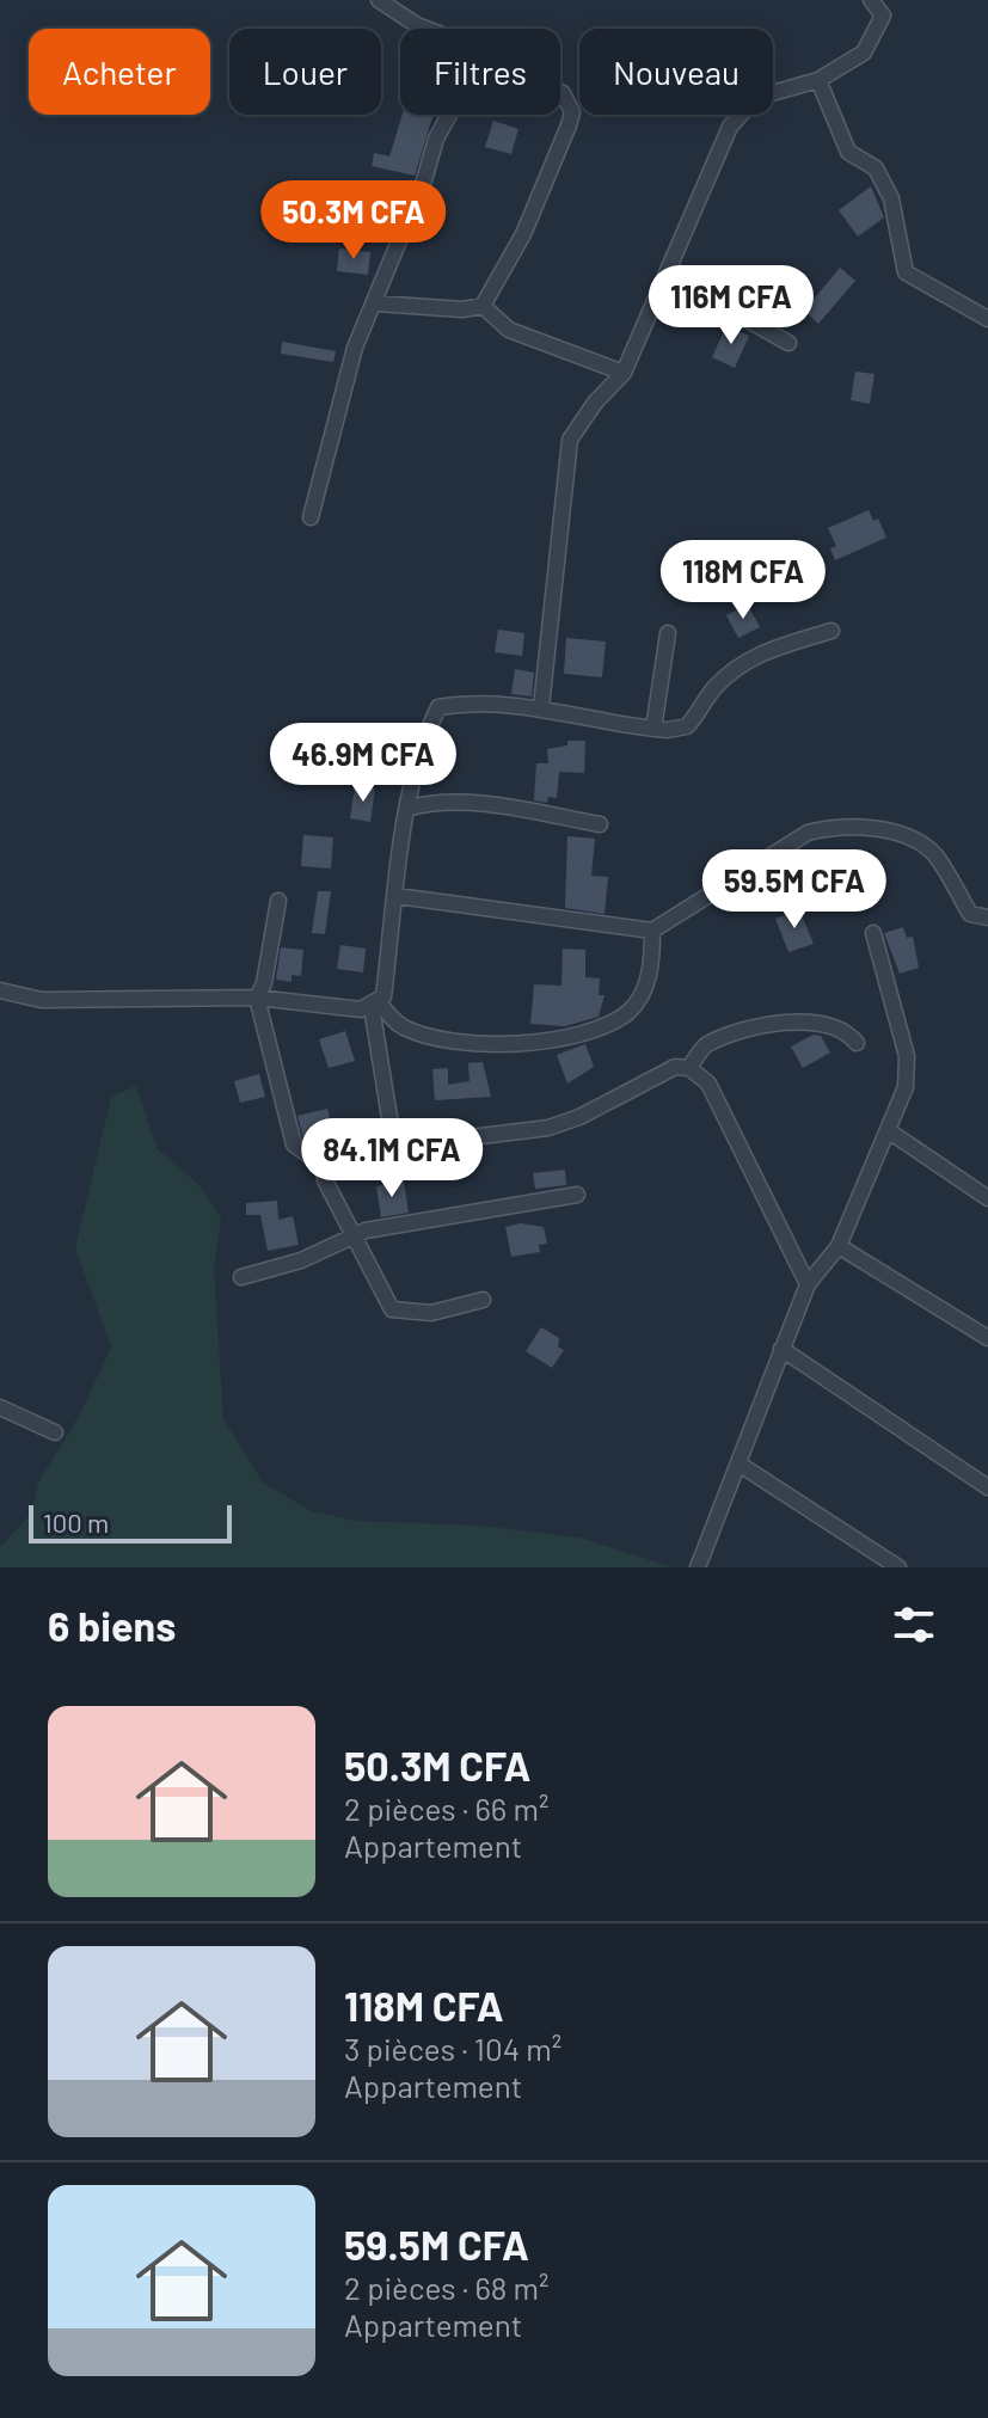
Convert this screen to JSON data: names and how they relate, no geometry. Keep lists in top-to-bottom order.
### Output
{
  "scale_bar": "100 m",
  "page": {
    "chip": [
      "Acheter",
      "Louer",
      "Filtres",
      "Nouveau"
    ],
    "price": [
      "50.3M CFA",
      "116M CFA",
      "118M CFA",
      "46.9M CFA",
      "59.5M CFA",
      "84.1M CFA"
    ],
    "scale": "100 m",
    "heading": "6 biens",
    "list": [
      {
        "name": "50.3M CFA",
        "note": "2 pièces · 66 m² · Appartement"
      },
      {
        "name": "118M CFA",
        "note": "3 pièces · 104 m² · Appartement"
      },
      {
        "name": "59.5M CFA",
        "note": "2 pièces · 68 m² · Appartement"
      }
    ]
  }
}
